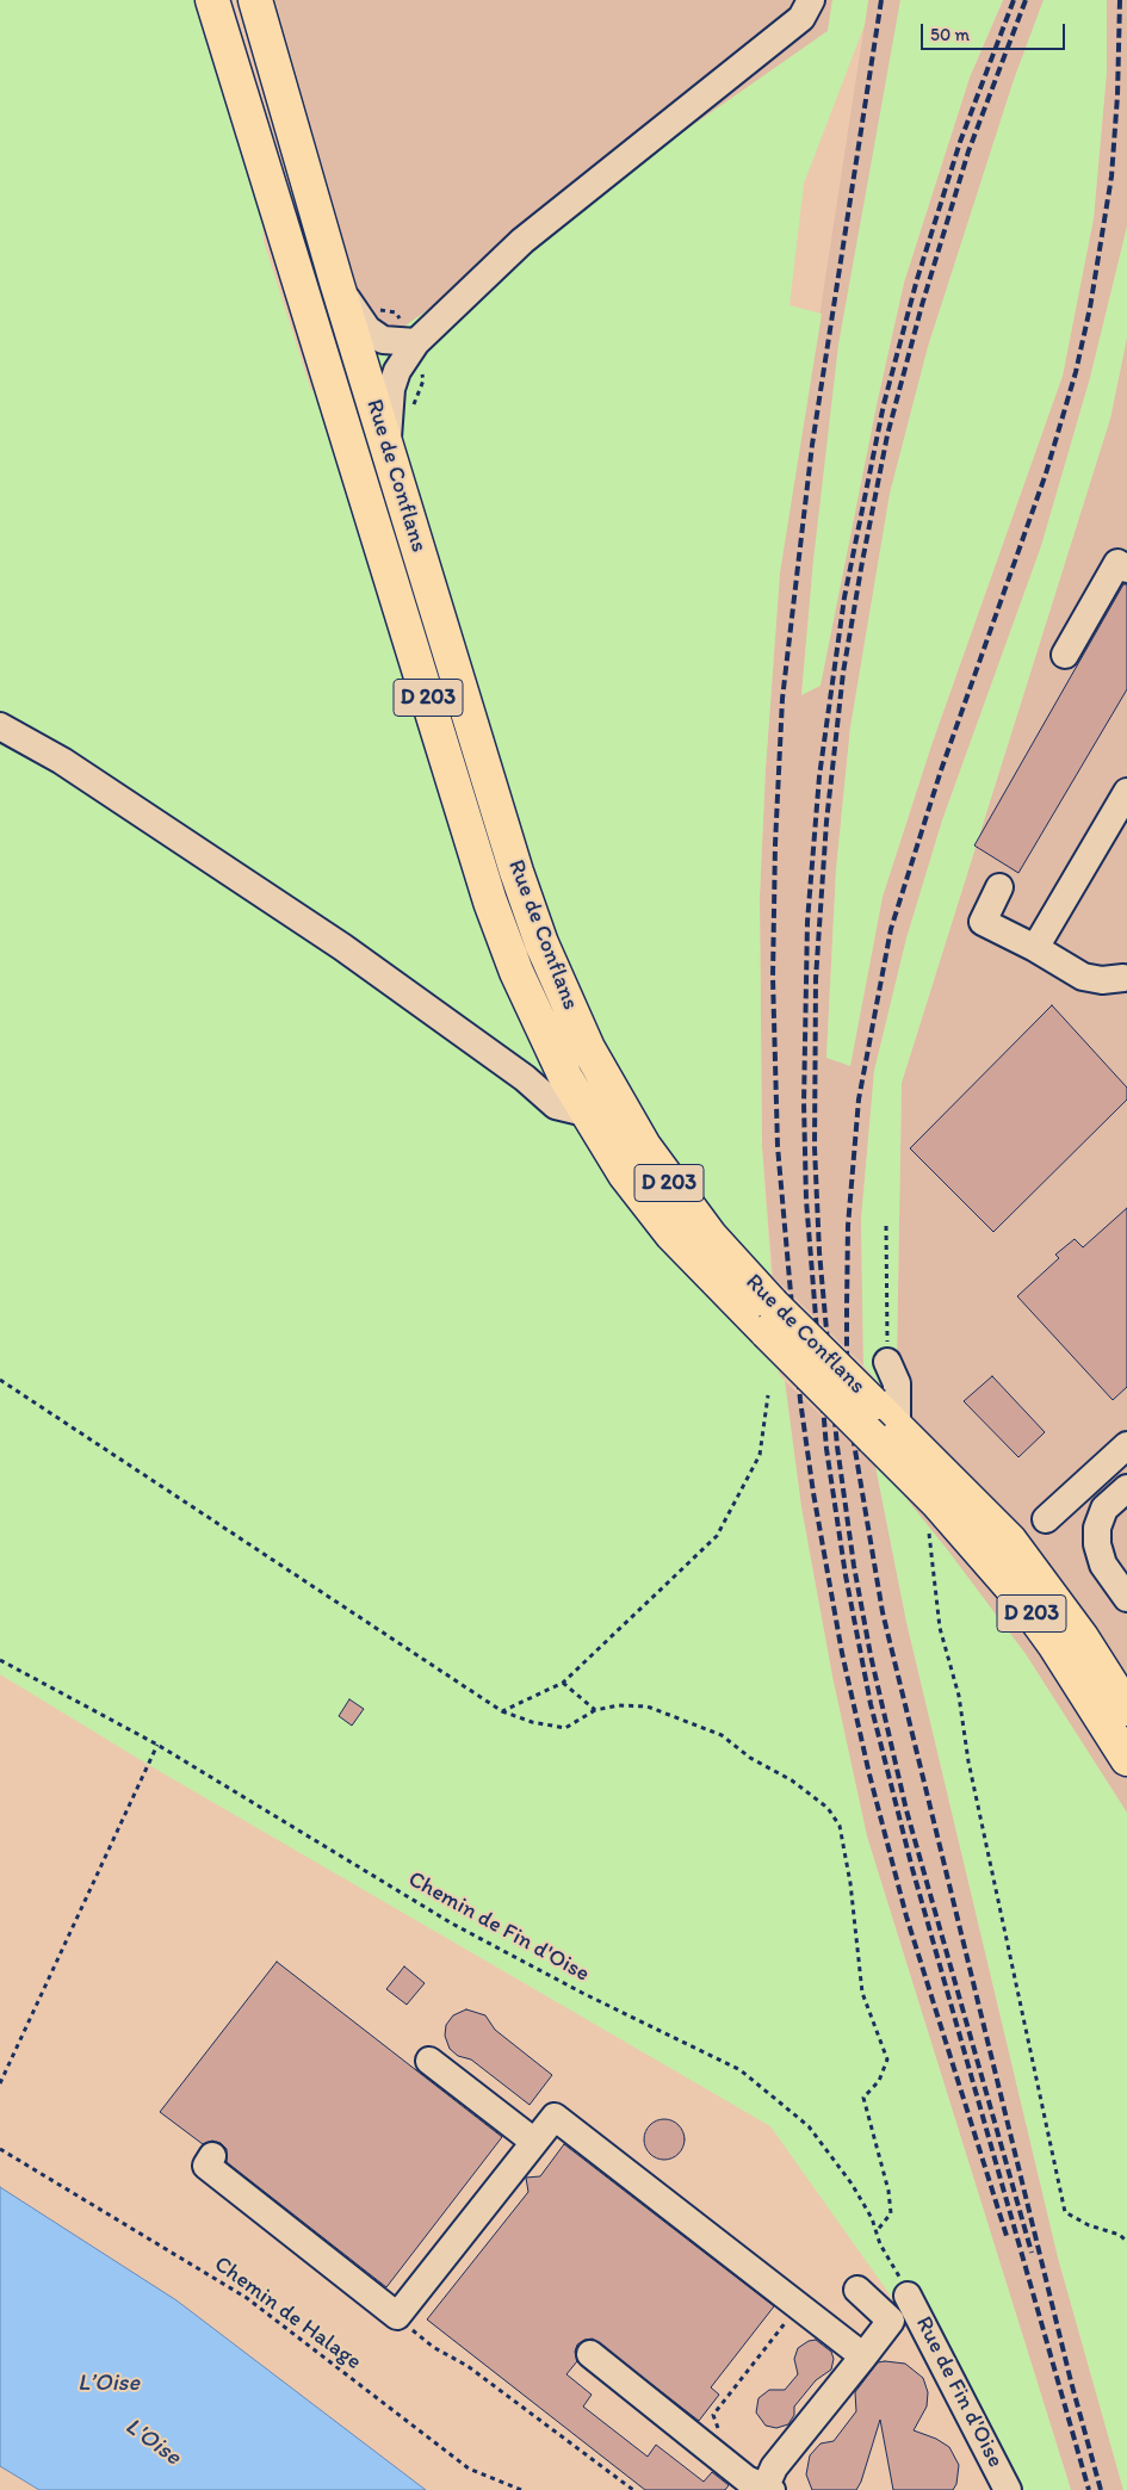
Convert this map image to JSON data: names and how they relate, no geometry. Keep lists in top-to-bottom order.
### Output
{
  "streets": {
    "main road": ["Rue de Conflans", "D 203"],
    "street": ["Rue de Fin d'Oise"],
    "path": ["Chemin de Fin d'Oise", "Chemin de Halage"]
  },
  "crossings": [
    ["Chemin de Fin d'Oise", "Rue de Fin d'Oise"]
  ],
  "water": ["L’Oise", "L'Oise"],
  "scale_bar": "50 m"
}
